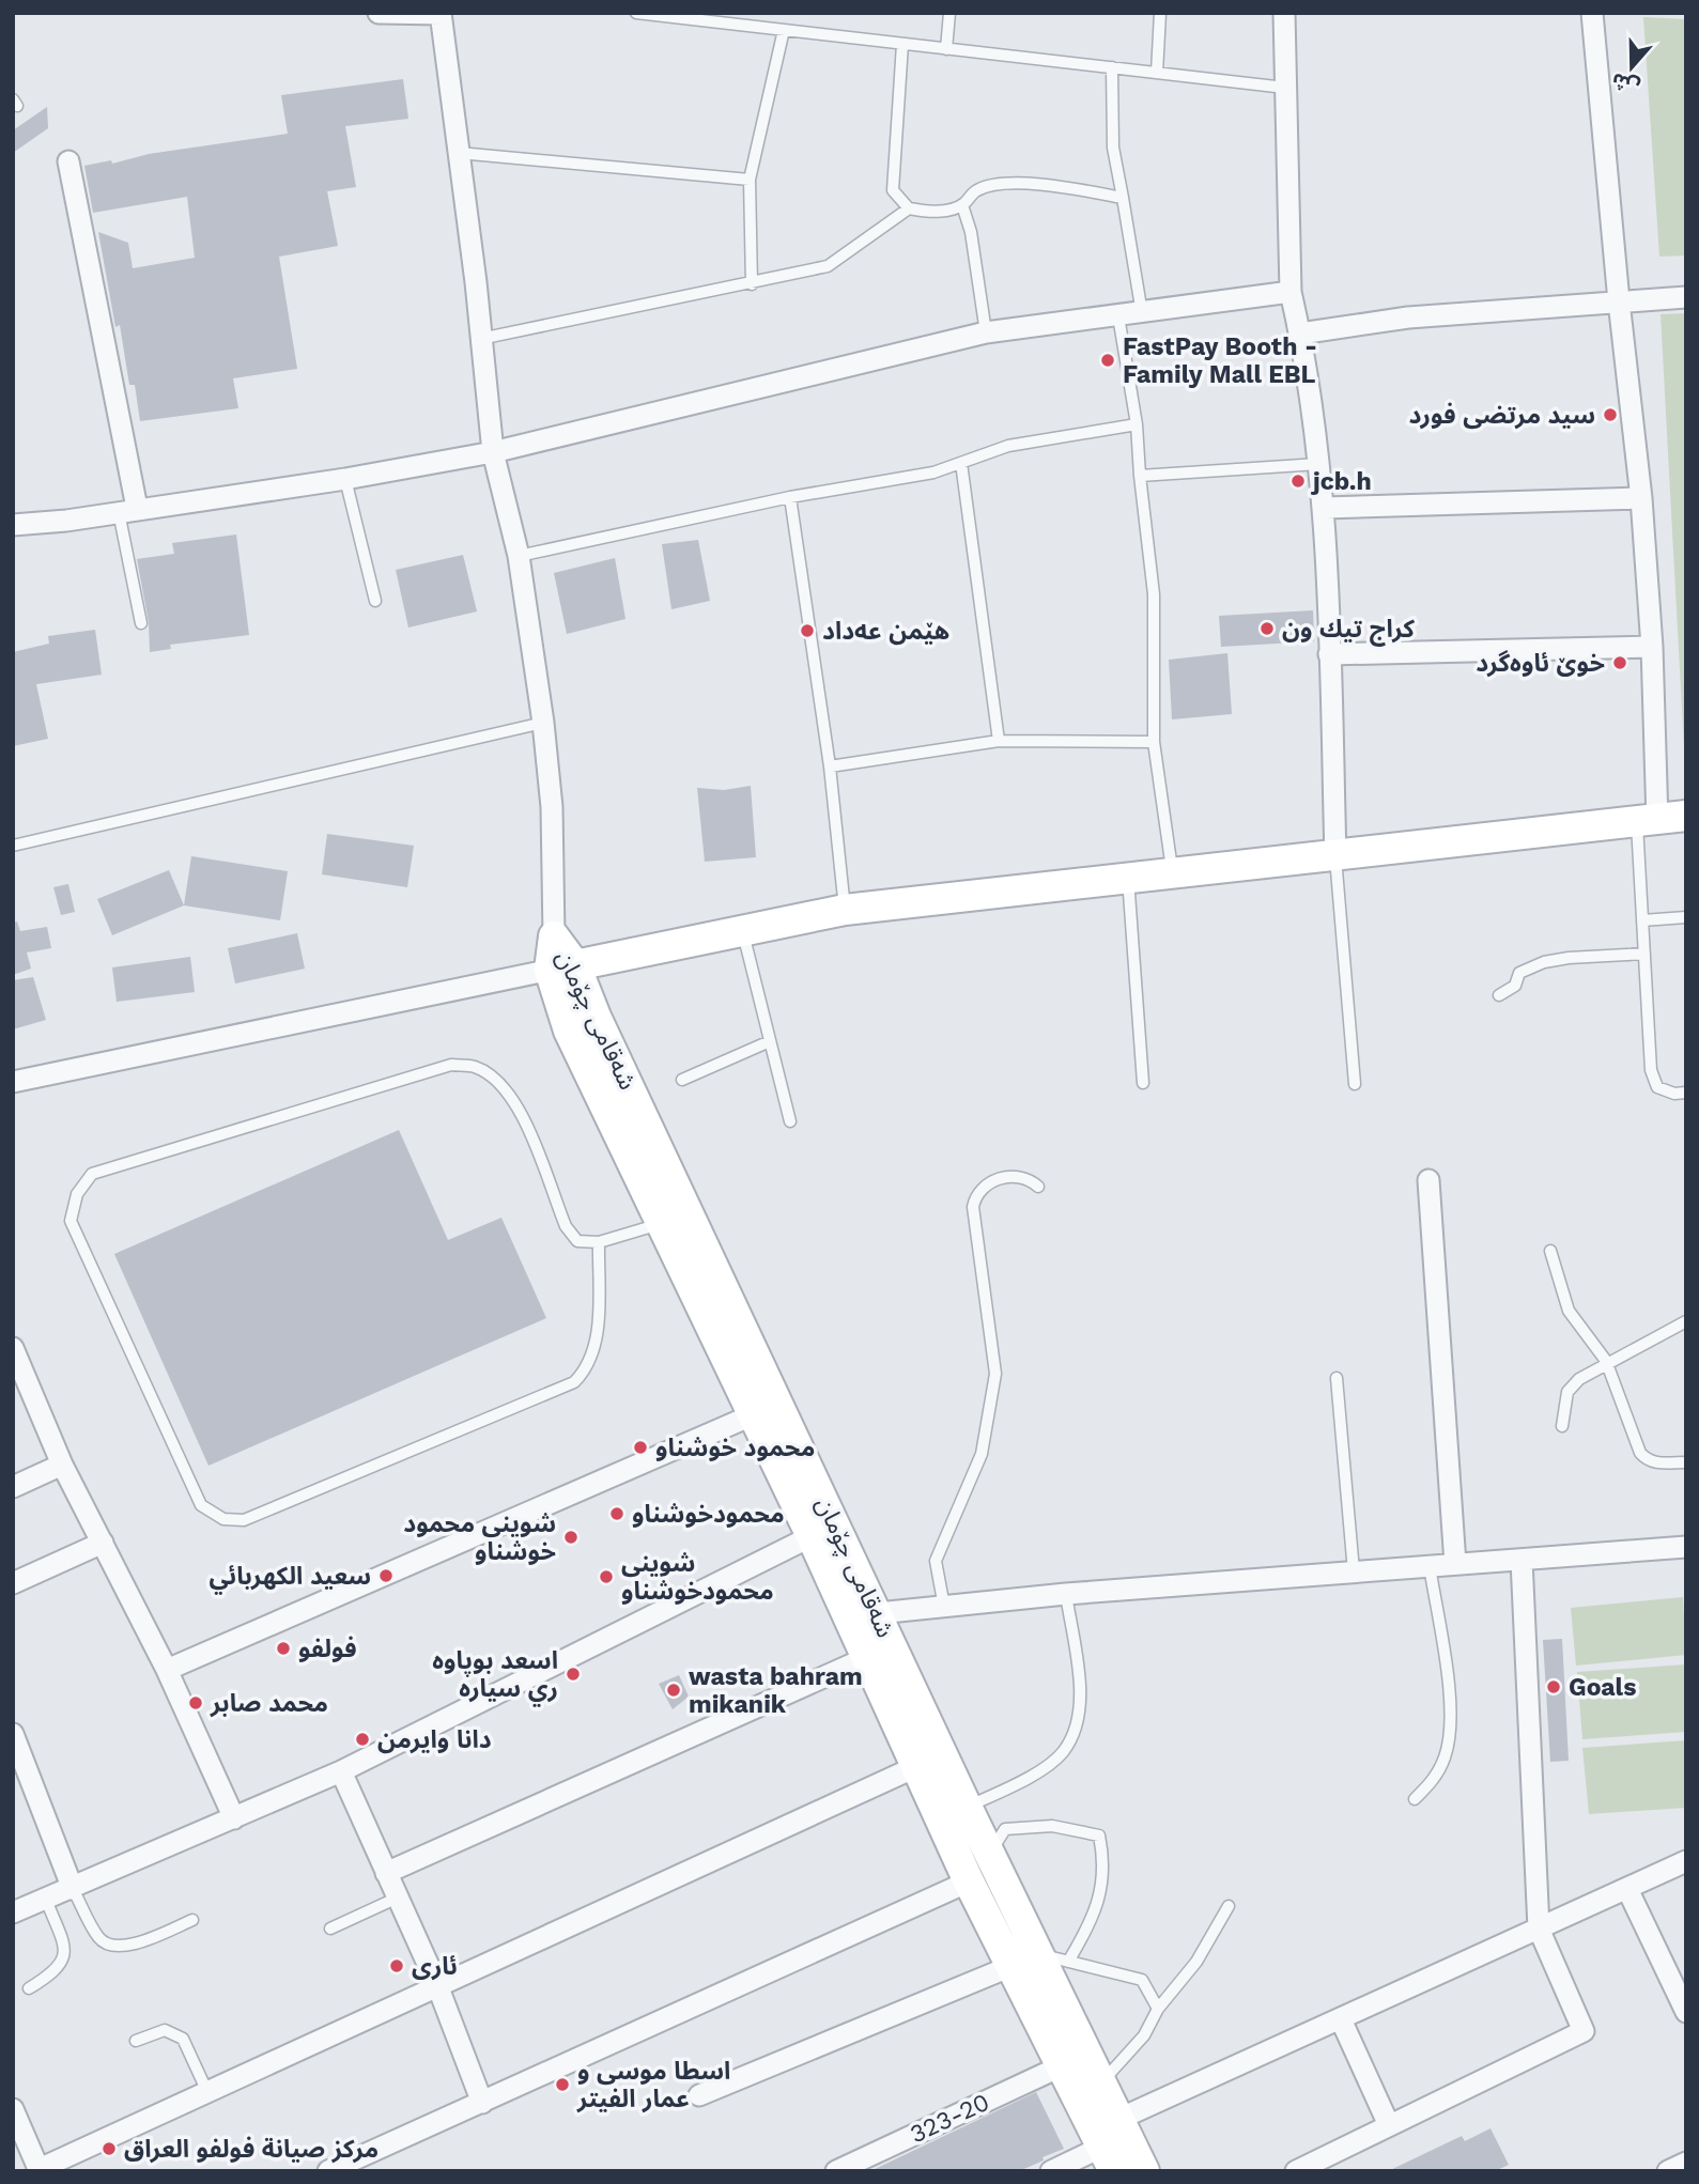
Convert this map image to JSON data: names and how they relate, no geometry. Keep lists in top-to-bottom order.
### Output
{
  "streets": {
    "street": ["شەقامی چۆمان", "323-20"]
  },
  "crossings": [
    ["شەقامی چۆمان", "323-20"]
  ],
  "places": [
    "FastPay Booth - Family Mall EBL",
    "سيد مرتضى فورد",
    "jcb.h",
    "كراج تيك ون",
    "هێمن عەداد",
    "خوێ ئاوەگرد",
    "محمود خوشناو",
    "محمودخوشناو",
    "شوينى محمود خوشناو",
    "سعيد الكهربائي",
    "شوينى محمودخوشناو",
    "فولفو",
    "اسعد بوپاوه ري سياره",
    "Goals",
    "wasta bahram mikanik",
    "محمد صابر",
    "دانا وایرمن",
    "ئارى",
    "اسطا موسى و عمار الفيتر",
    "مركز صيانة فولفو العراق"
  ],
  "north": "bottom"
}
